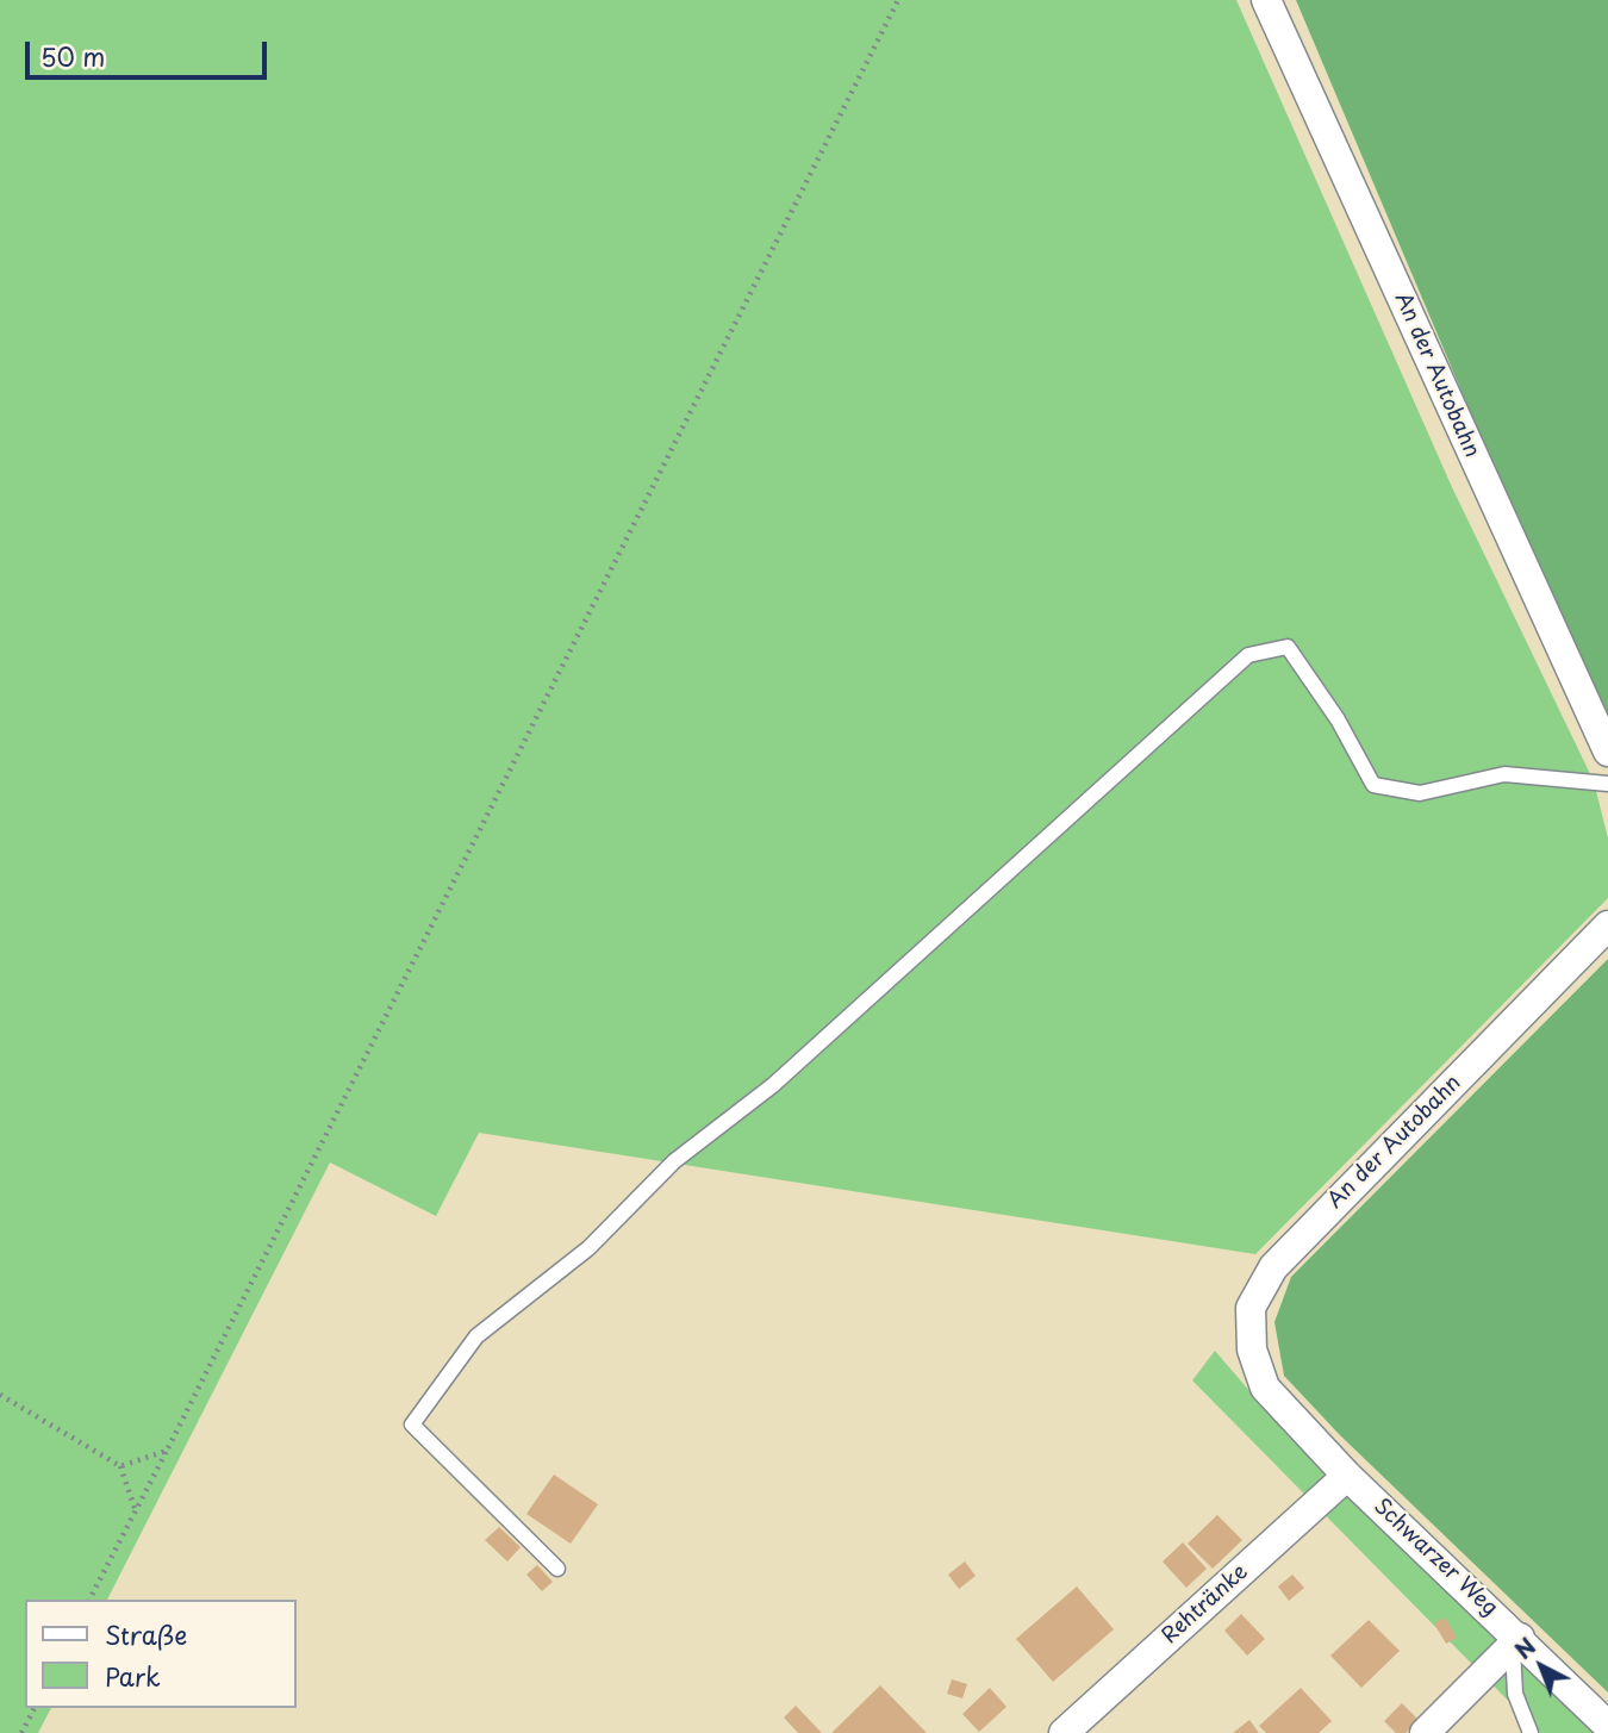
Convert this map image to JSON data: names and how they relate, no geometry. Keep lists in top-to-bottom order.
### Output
{
  "streets": {
    "street": ["An der Autobahn", "Schwarzer Weg", "Rehtränke"]
  },
  "crossings": [
    ["An der Autobahn", "Schwarzer Weg"],
    ["Schwarzer Weg", "Rehtränke"]
  ],
  "legend": ["Straße", "Park"],
  "scale_bar": "50 m",
  "north": "top left"
}
